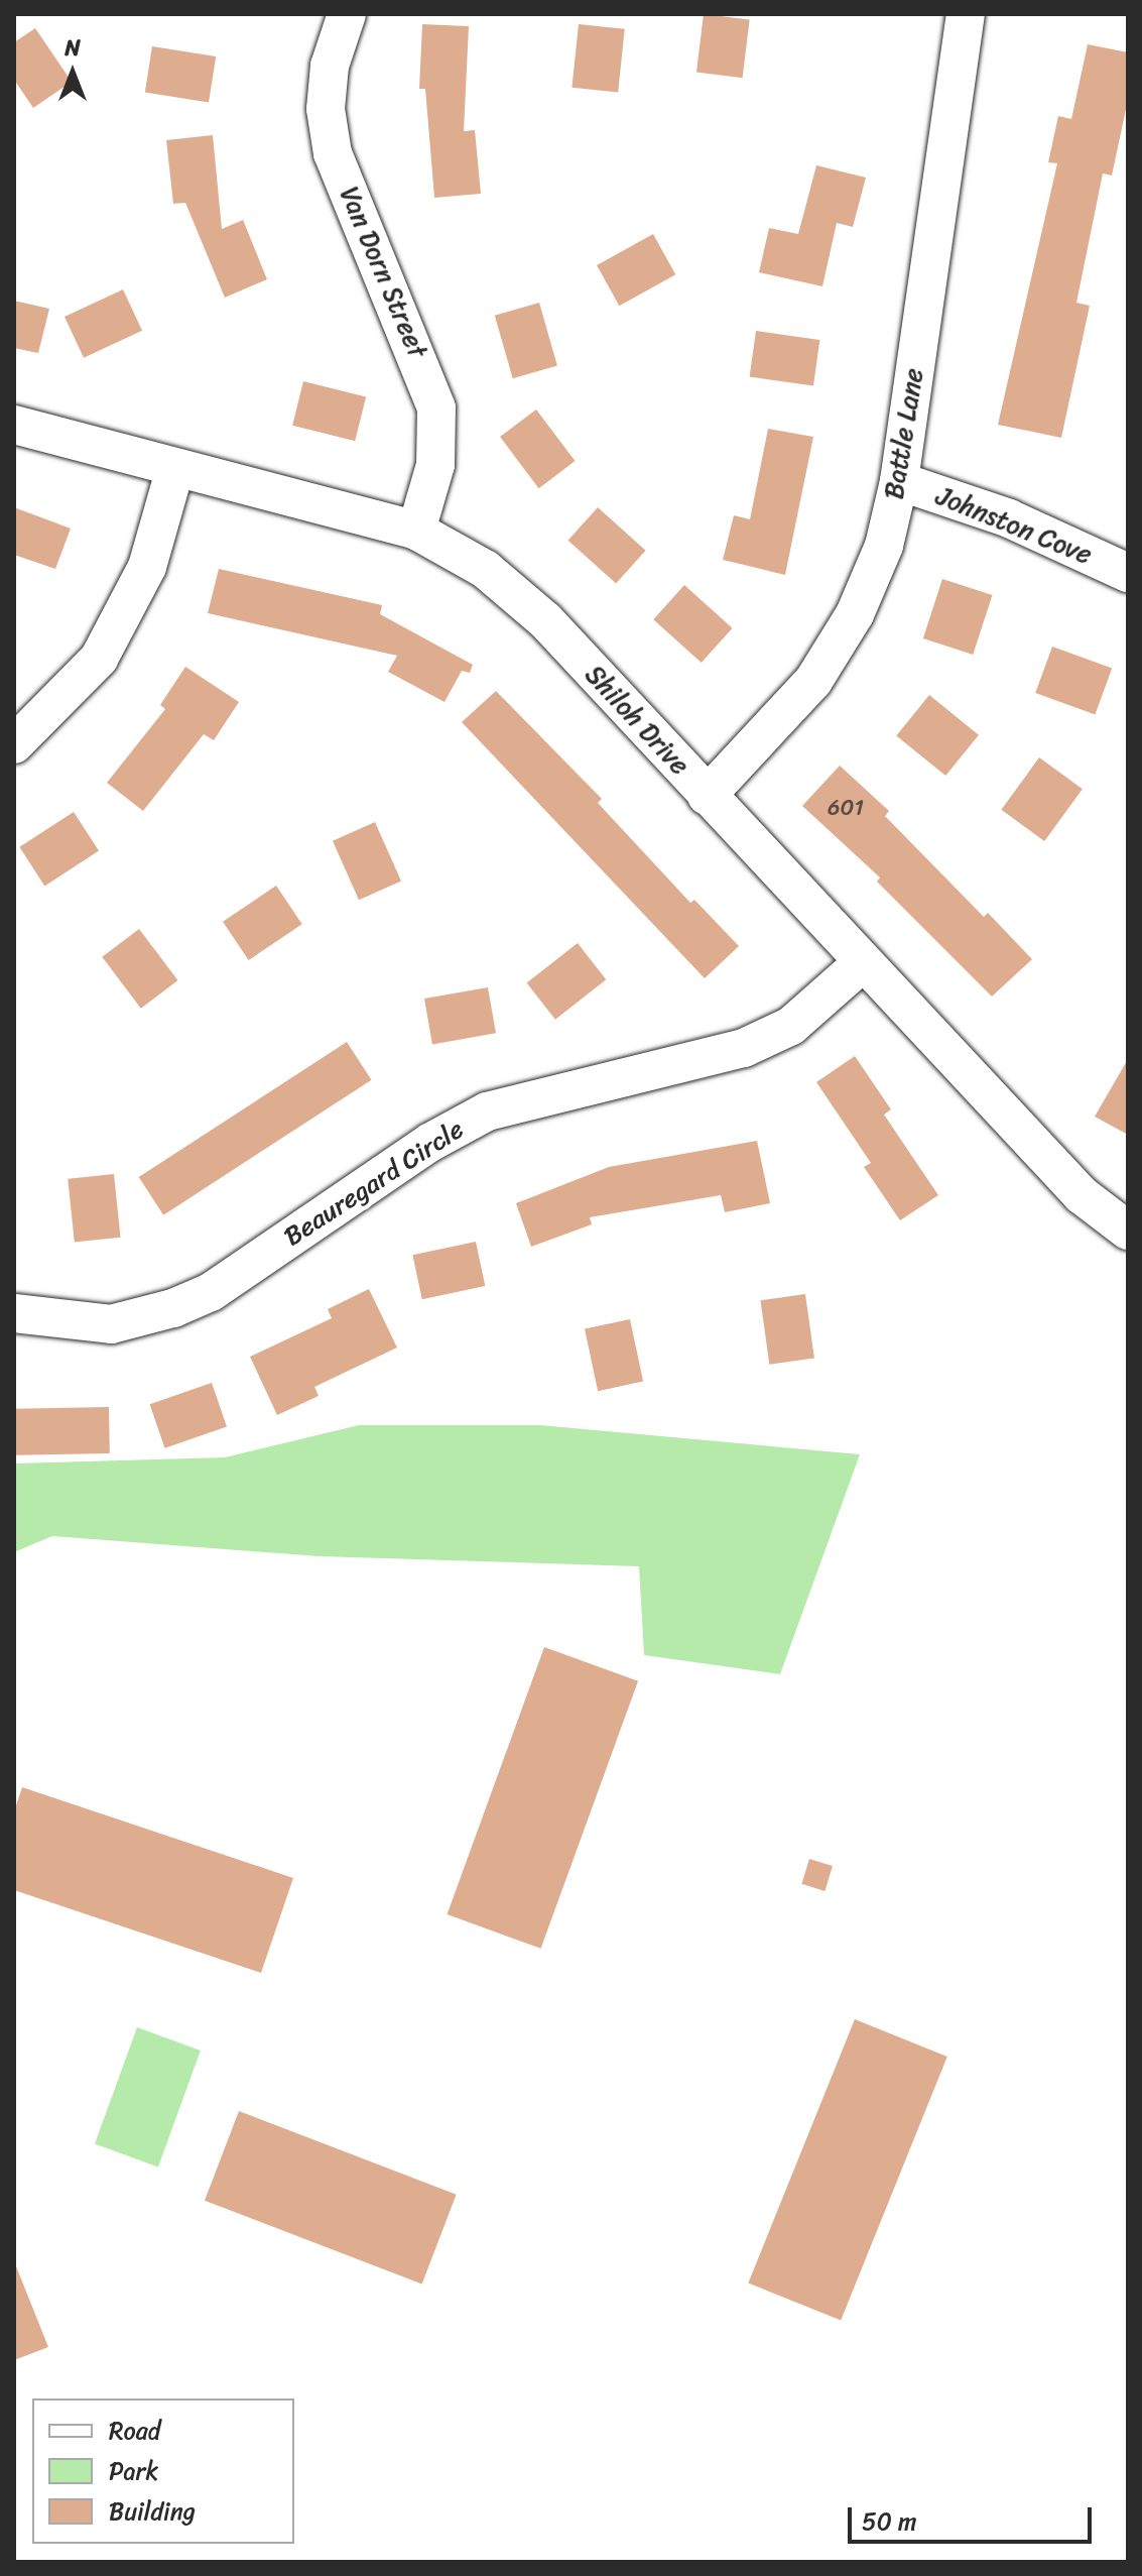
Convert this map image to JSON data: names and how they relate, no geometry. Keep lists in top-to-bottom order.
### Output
{
  "streets": {
    "street": [
      "Van Dorn Street",
      "Battle Lane",
      "Johnston Cove",
      "Shiloh Drive",
      "Beauregard Circle"
    ]
  },
  "crossings": [
    ["Van Dorn Street", "Shiloh Drive"],
    ["Battle Lane", "Johnston Cove"],
    ["Battle Lane", "Shiloh Drive"],
    ["Shiloh Drive", "Beauregard Circle"]
  ],
  "house_numbers": ["601"],
  "legend": ["Road", "Park", "Building"],
  "scale_bar": "50 m",
  "north": "top"
}
